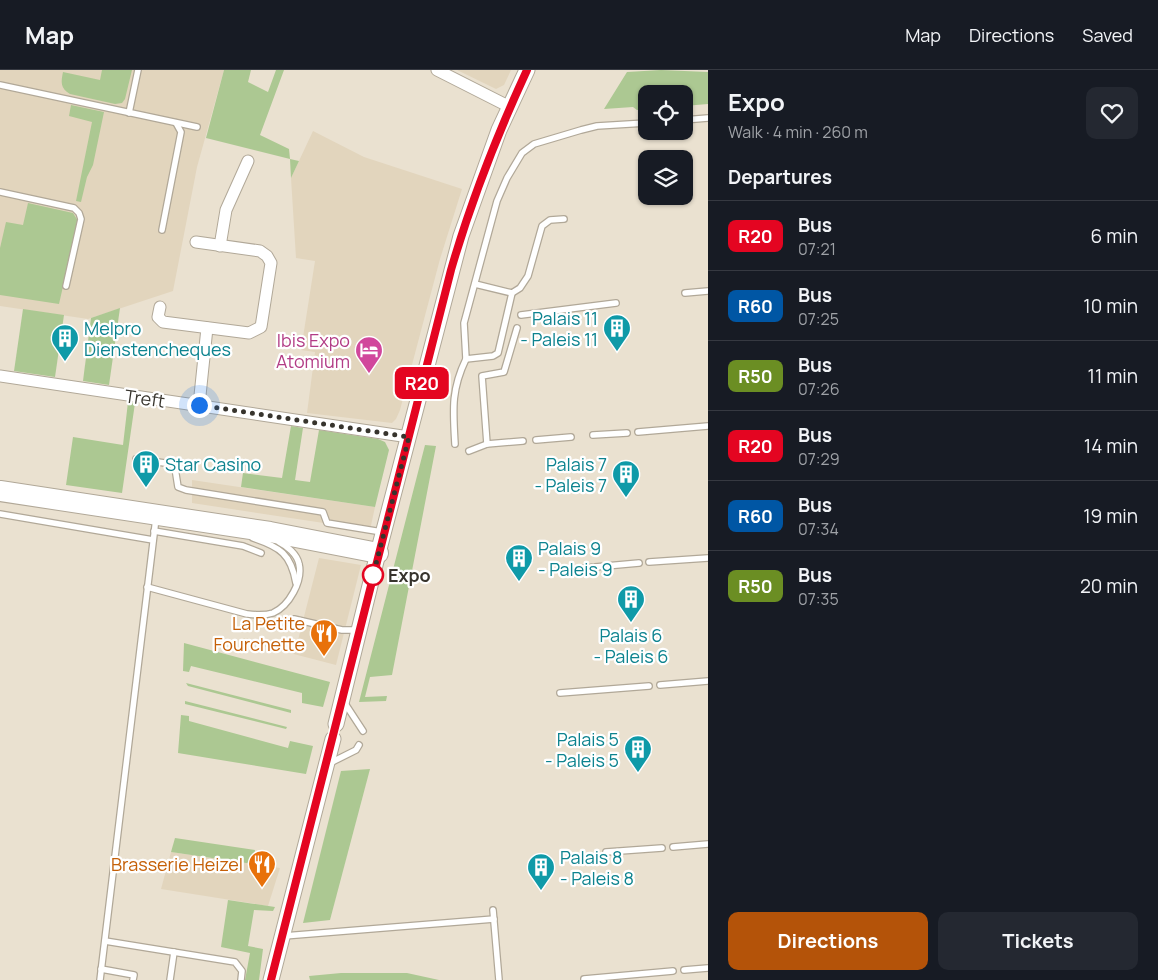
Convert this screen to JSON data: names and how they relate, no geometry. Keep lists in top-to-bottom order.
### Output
{
  "streets": {
    "street": ["Treft"]
  },
  "places": {
    "building": [
      "Palais 11 - Paleis 11",
      "Melpro Dienstencheques",
      "Star Casino",
      "Palais 7 - Paleis 7",
      "Palais 9 - Paleis 9",
      "Palais 6 - Paleis 6",
      "Palais 5 - Paleis 5",
      "Palais 8 - Paleis 8"
    ],
    "hotel": ["Ibis Expo Atomium"],
    "other": ["Expo"],
    "restaurant": ["La Petite Fourchette", "Brasserie Heizel"]
  },
  "lines": ["bus line R20"],
  "page": {
    "header": "Map",
    "nav": ["Map", "Directions", "Saved"],
    "on_map": "R20",
    "heading": [
      ["Expo", "Walk · 4 min · 260 m"],
      "Departures"
    ],
    "list": [
      {
        "mark": "R20",
        "name": "Bus",
        "note": "07:21",
        "value": "6 min"
      },
      {
        "mark": "R60",
        "name": "Bus",
        "note": "07:25",
        "value": "10 min"
      },
      {
        "mark": "R50",
        "name": "Bus",
        "note": "07:26",
        "value": "11 min"
      },
      {
        "mark": "R20",
        "name": "Bus",
        "note": "07:29",
        "value": "14 min"
      },
      {
        "mark": "R60",
        "name": "Bus",
        "note": "07:34",
        "value": "19 min"
      },
      {
        "mark": "R50",
        "name": "Bus",
        "note": "07:35",
        "value": "20 min"
      }
    ],
    "buttons": ["Directions", "Tickets"]
  }
}
